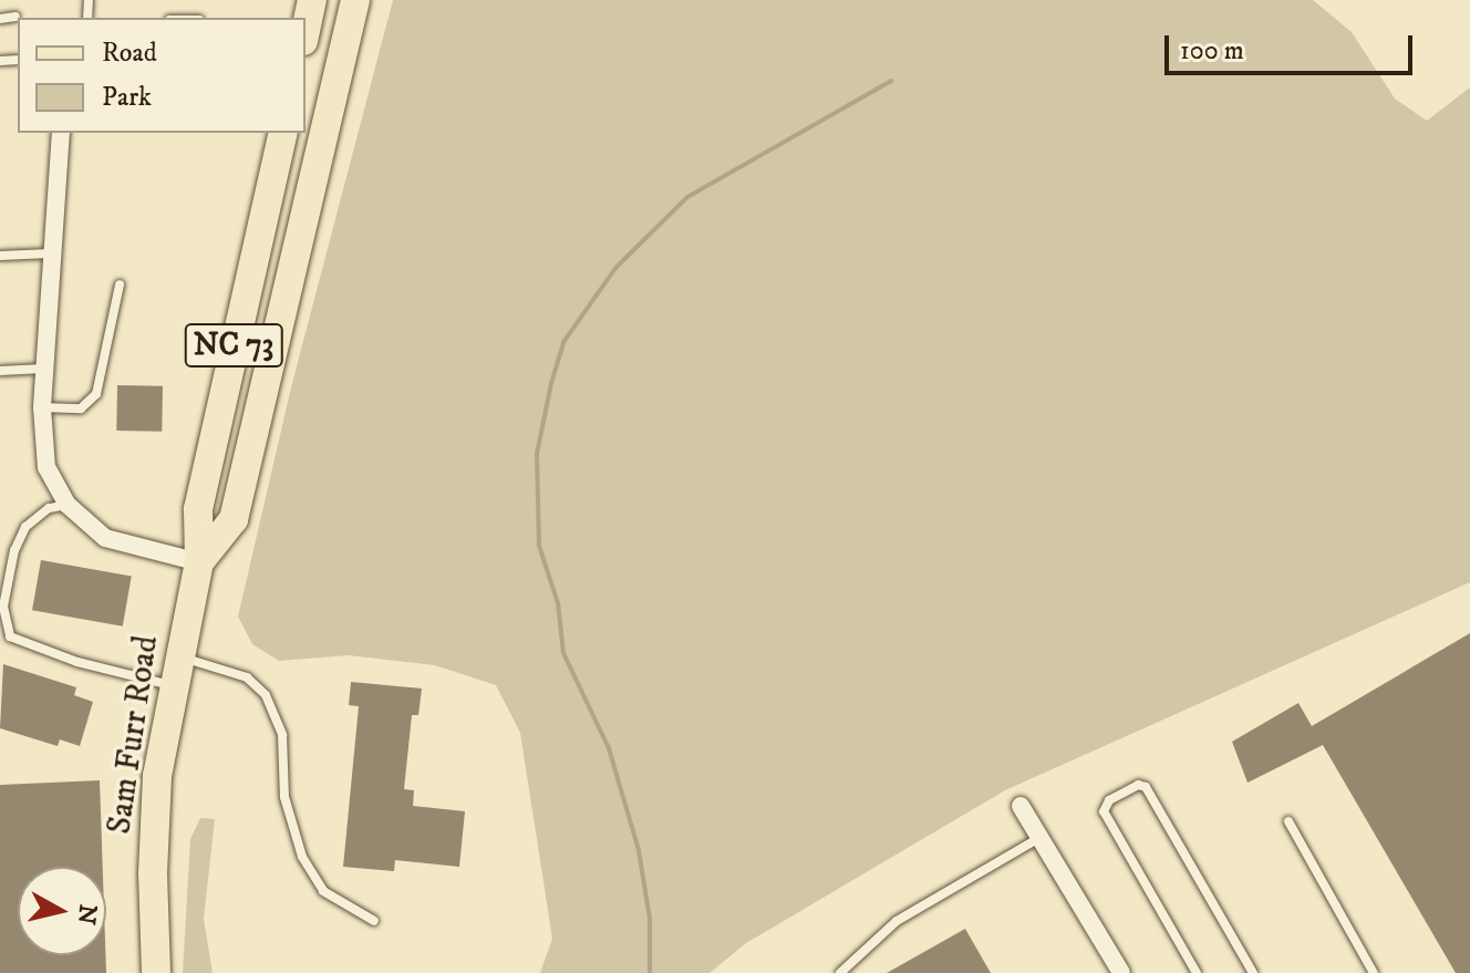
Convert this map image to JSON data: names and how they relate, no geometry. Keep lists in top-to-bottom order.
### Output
{
  "streets": {
    "main road": ["NC 73", "Sam Furr Road"]
  },
  "legend": ["Road", "Park"],
  "scale_bar": "100 m",
  "north": "right"
}
